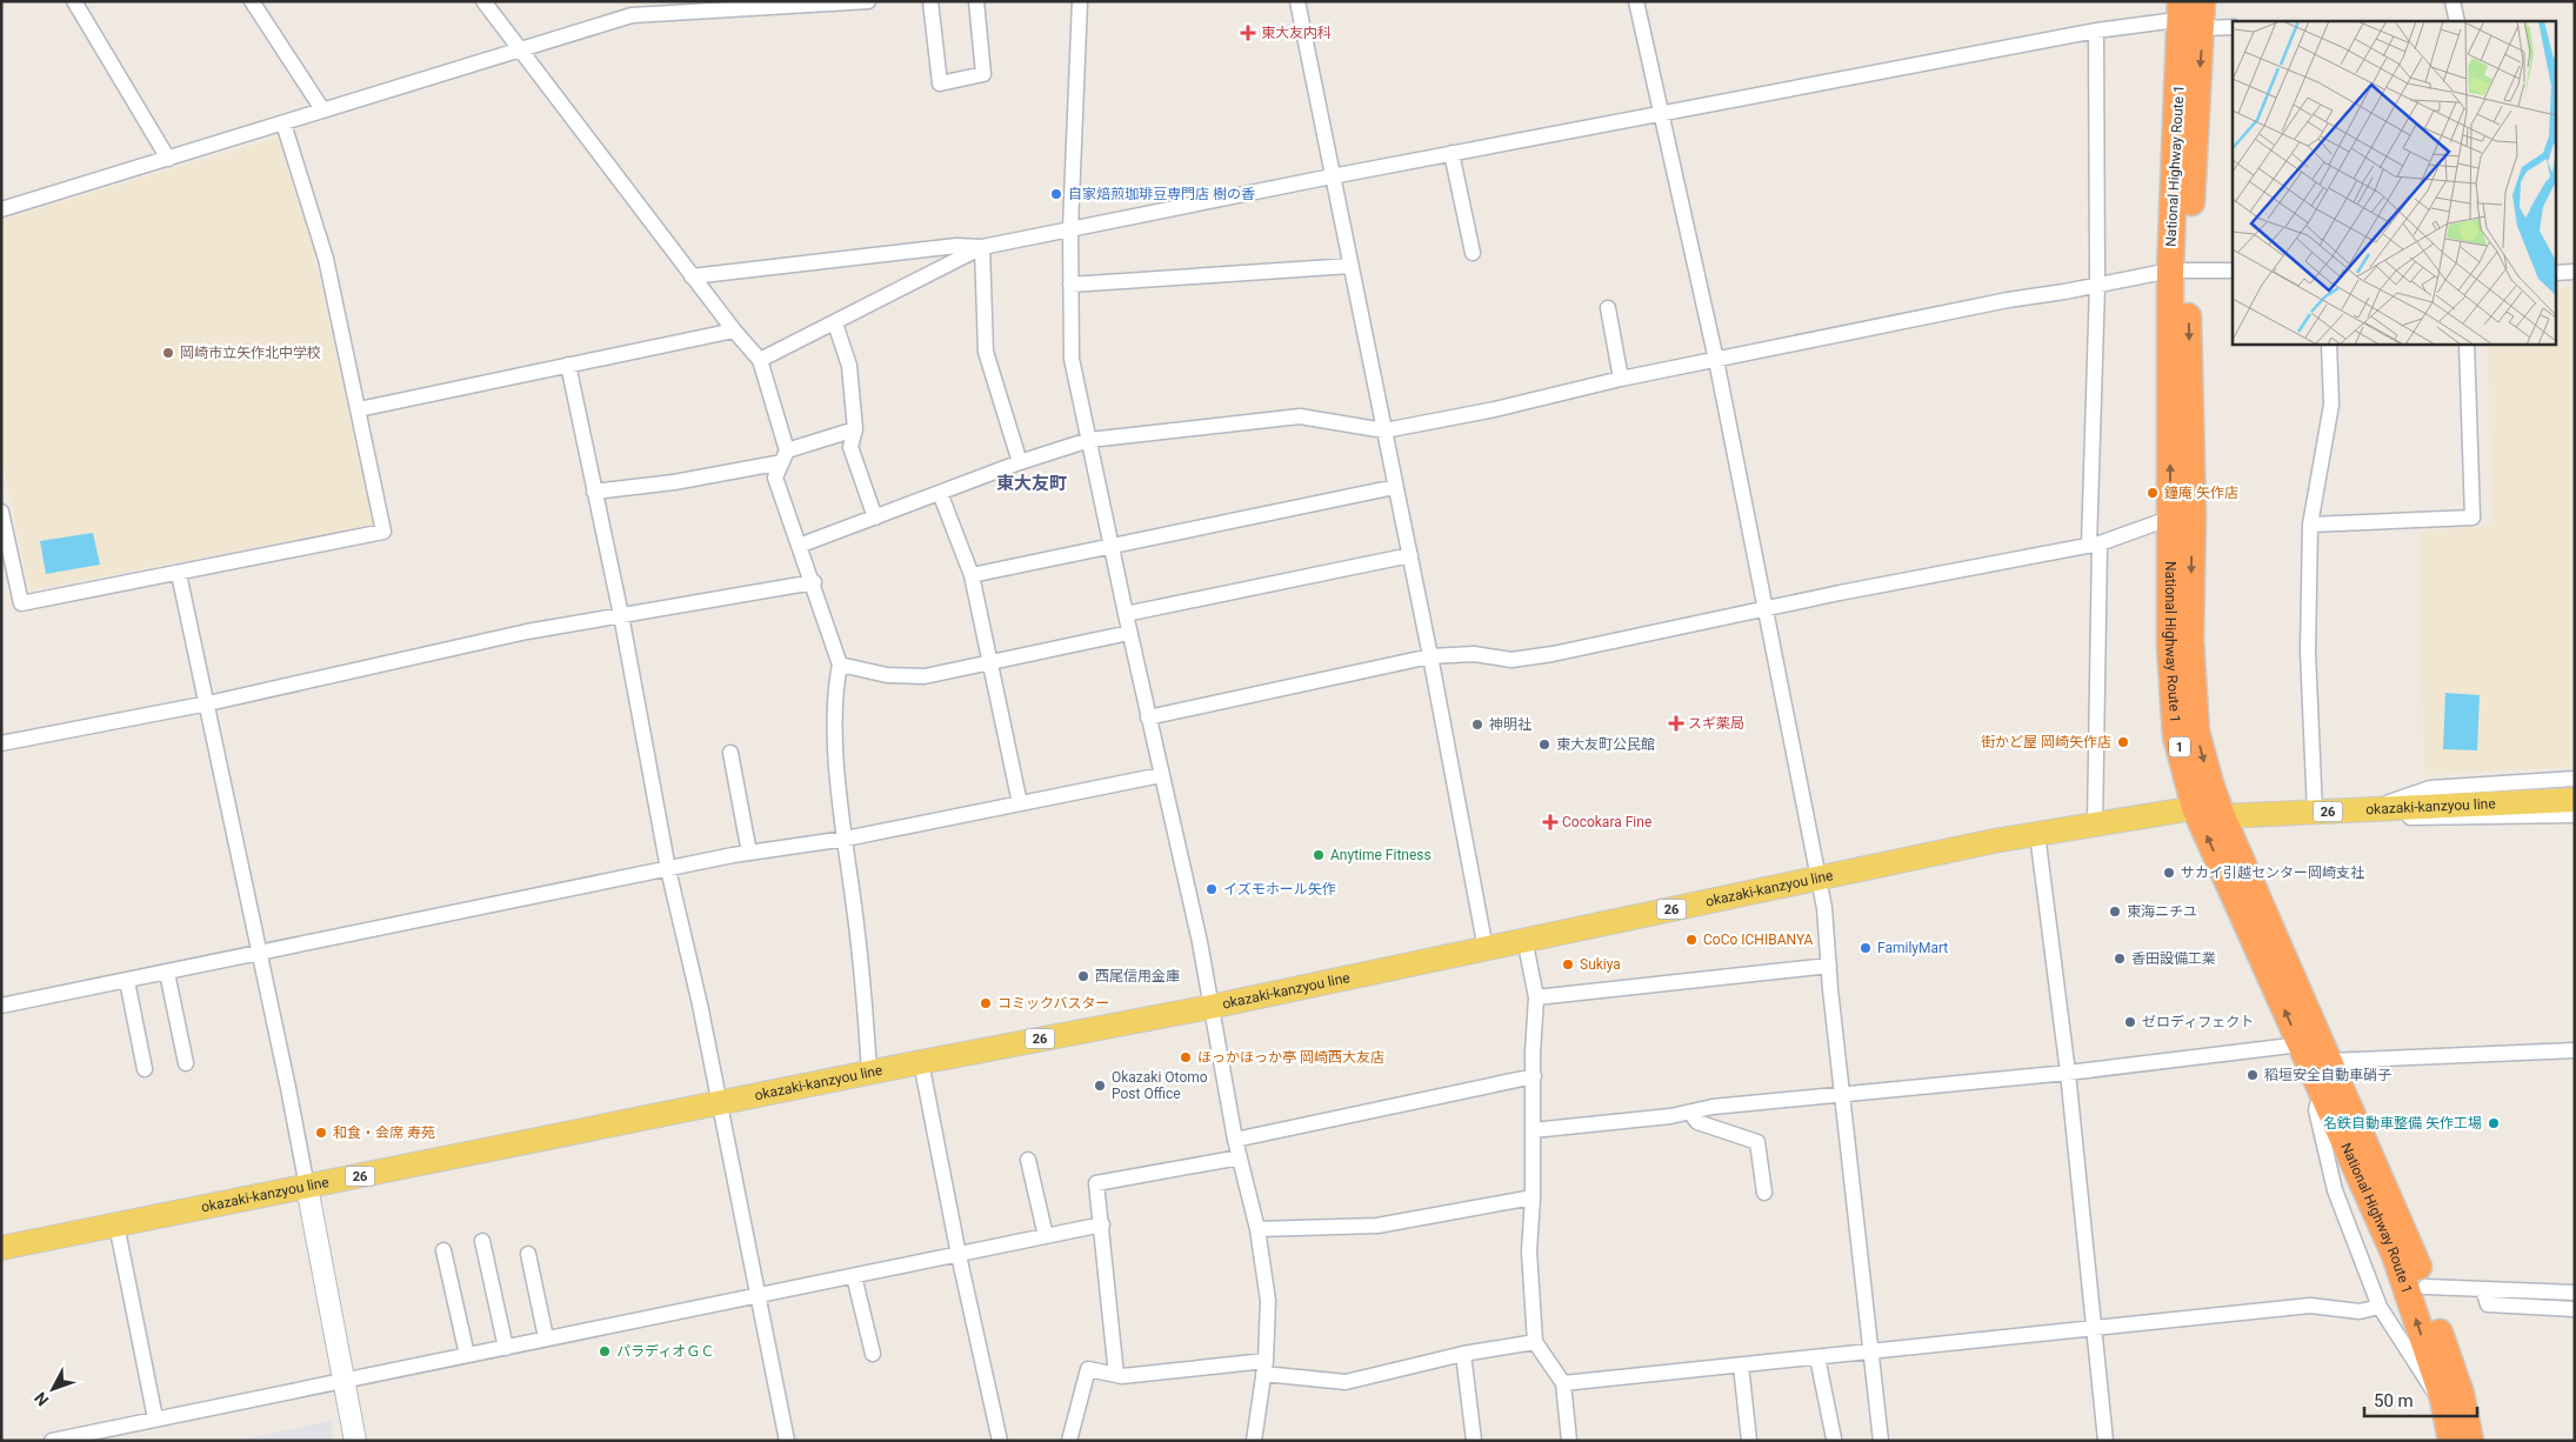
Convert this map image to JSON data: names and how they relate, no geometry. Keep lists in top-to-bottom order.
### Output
{
  "streets": {
    "highway": ["National Highway Route 1", "1"],
    "main road": ["okazaki-kanzyou line", "26"]
  },
  "crossings": [
    ["National Highway Route 1", "okazaki-kanzyou line"]
  ],
  "districts": ["東大友町"],
  "places": {
    "health": ["東大友内科", "スギ薬局", "Cocokara Fine"],
    "other": [
      "自家焙煎珈琲豆専門店 樹の香",
      "岡崎市立矢作北中学校",
      "鐘庵 矢作店",
      "神明社",
      "街かど屋 岡崎矢作店",
      "東大友町公民館",
      "Anytime Fitness",
      "サカイ引越センター岡崎支社",
      "イズモホール矢作",
      "東海ニチユ",
      "CoCo ICHIBANYA",
      "FamilyMart",
      "香田設備工業",
      "Sukiya",
      "西尾信用金庫",
      "コミックバスター",
      "ゼロディフェクト",
      "ほっかほっか亭 岡崎西大友店",
      "稻垣安全自動車硝子",
      "Okazaki Otomo Post Office",
      "名鉄自動車整備 矢作工場",
      "和食・会席 寿苑",
      "パラディオＧＣ"
    ]
  },
  "scale_bar": "50 m",
  "north": "bottom left"
}
